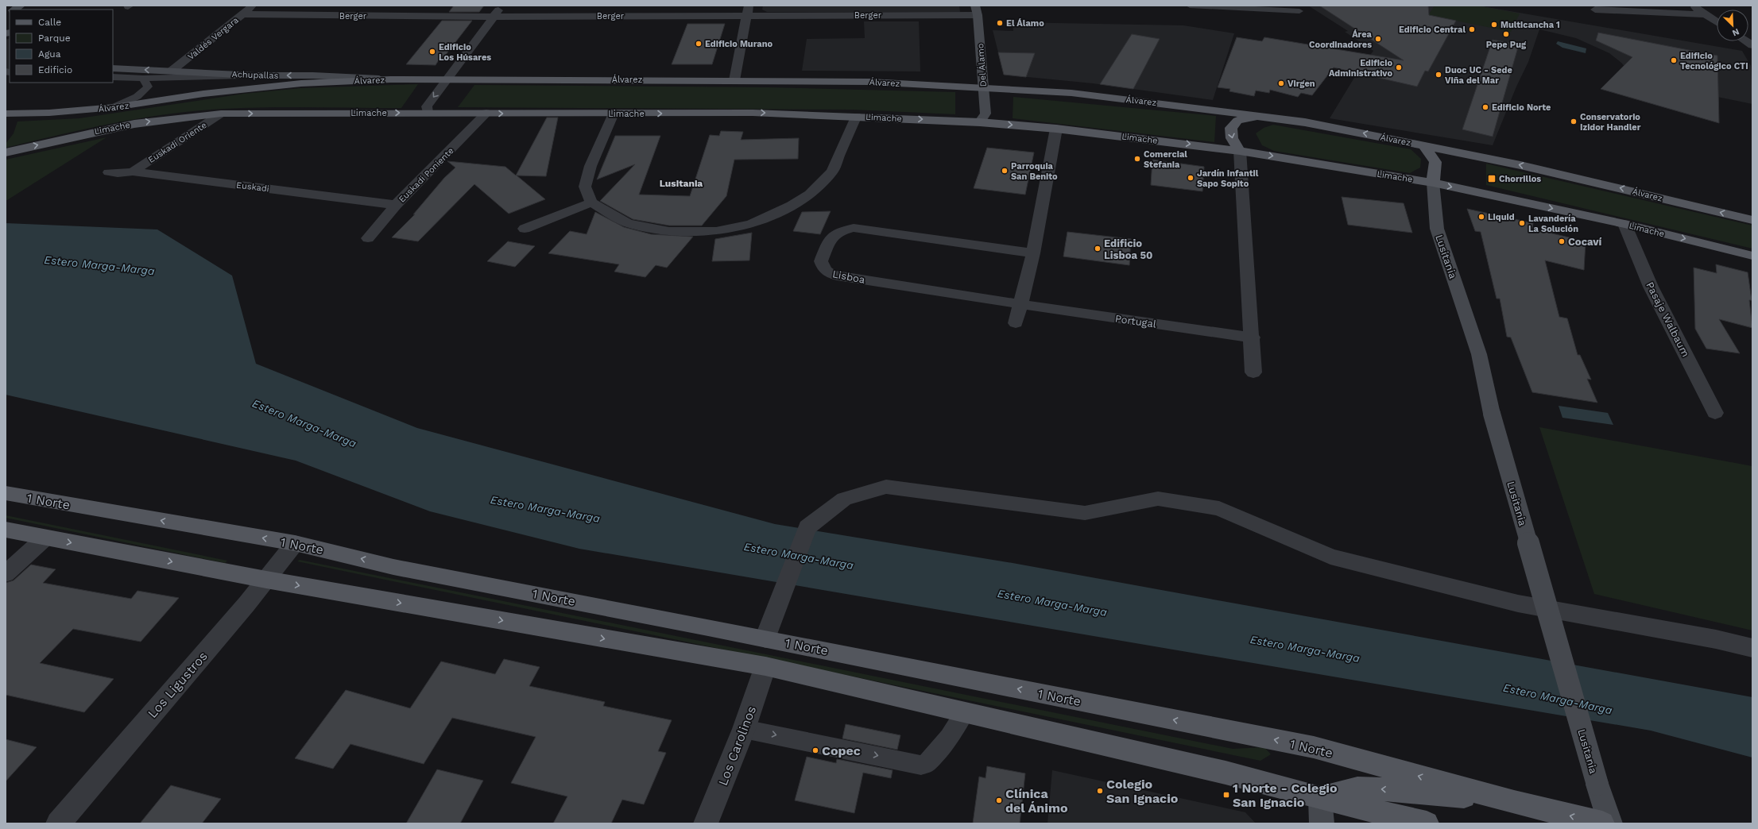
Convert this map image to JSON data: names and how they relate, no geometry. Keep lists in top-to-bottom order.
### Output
{
  "streets": {
    "main road": ["Álvarez", "Limache", "1 Norte"],
    "street": [
      "Berger",
      "Valdés Vergara",
      "Del Álamo",
      "Achupallas",
      "Euskadi Oriente",
      "Euskadi Poniente",
      "Euskadi",
      "Lusitania",
      "Lisboa",
      "Pasaje Walbaum",
      "Portugal",
      "Los Ligustros",
      "Los Carolinos"
    ]
  },
  "crossings": [
    ["Berger", "Valdés Vergara"],
    ["Berger", "Del Álamo"],
    ["Valdés Vergara", "Achupallas"],
    ["Del Álamo", "Álvarez"],
    ["Del Álamo", "Limache"],
    ["Achupallas", "Álvarez"],
    ["Limache", "Euskadi Oriente"],
    ["Limache", "Euskadi Poniente"],
    ["Limache", "Lusitania"],
    ["Limache", "Pasaje Walbaum"],
    ["Euskadi Oriente", "Euskadi"],
    ["Euskadi Poniente", "Euskadi"],
    ["Lisboa", "Portugal"],
    ["1 Norte", "Los Ligustros"]
  ],
  "one_way": ["Achupallas", "Limache"],
  "districts": ["Lusitania"],
  "water": ["Estero Marga-Marga"],
  "places": {
    "other": [
      "El Álamo",
      "Multicancha 1",
      "Edificio Central",
      "Pepe Pug",
      "Área Coordinadores",
      "Edificio Murano",
      "Edificio Los Húsares",
      "Edificio Tecnológico CTI",
      "Edificio Administrativo",
      "Duoc UC - Sede Viña del Mar",
      "Virgen",
      "Edificio Norte",
      "Conservatorio Izidor Handler",
      "Comercial Stefania",
      "Parroquia San Benito",
      "Jardín Infantil Sapo Sopito",
      "Liquid",
      "Lavandería La Solución",
      "Cocaví",
      "Edificio Lisboa 50",
      "Copec",
      "Colegio San Ignacio",
      "Clínica del Ánimo"
    ],
    "transit": ["Chorrillos", "1 Norte - Colegio San Ignacio"]
  },
  "legend": [
    "Calle",
    "Parque",
    "Agua",
    "Edificio"
  ],
  "north": "bottom right"
}
